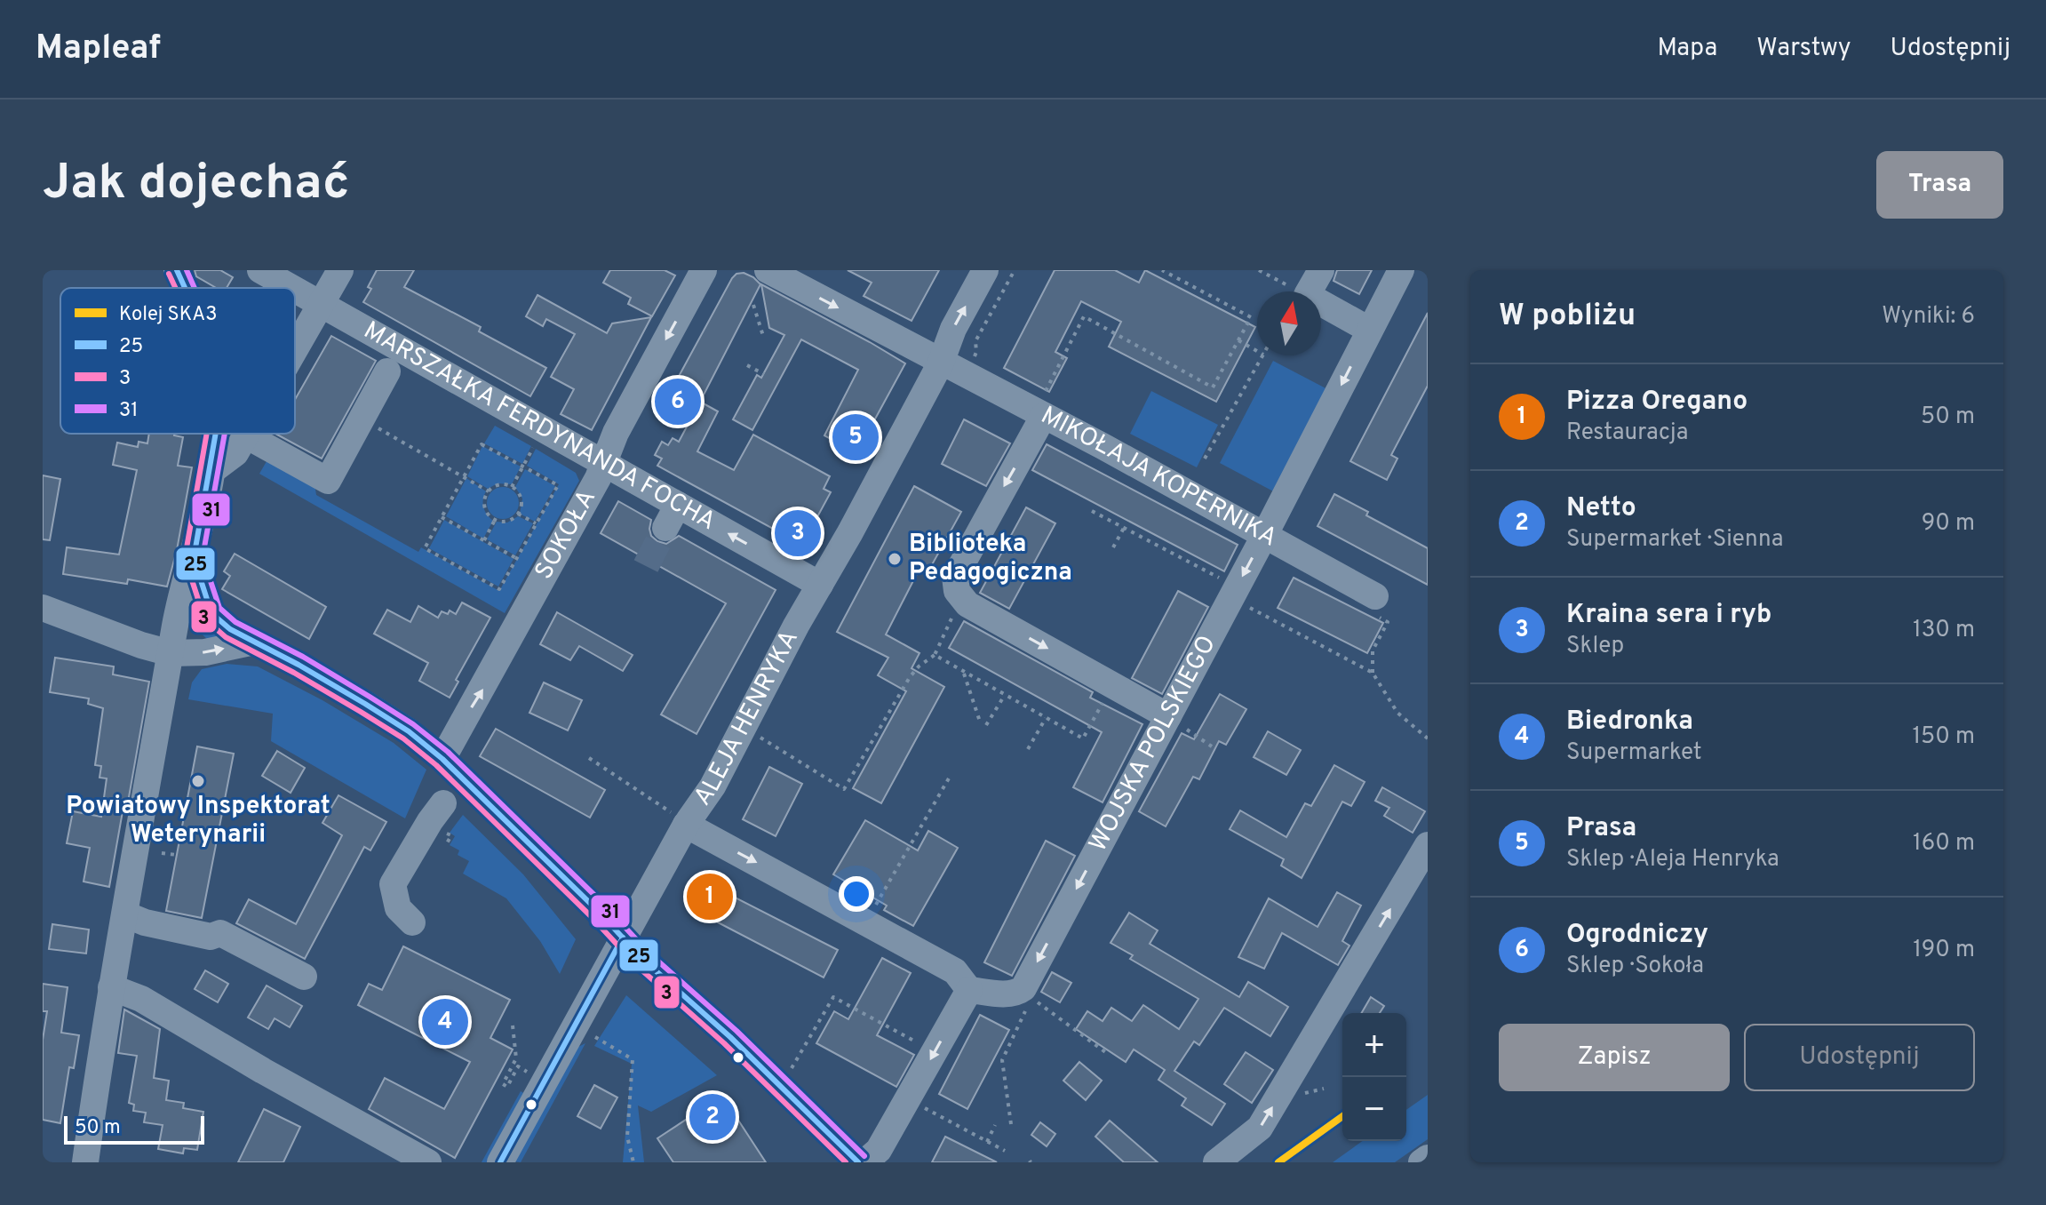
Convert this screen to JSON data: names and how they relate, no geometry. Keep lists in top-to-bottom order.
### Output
{
  "streets": {
    "street": [
      "MARSZAŁKA FERDYNANDA FOCHA",
      "MIKOŁAJA KOPERNIKA",
      "SOKOŁA",
      "ALEJA HENRYKA",
      "WOJSKA POLSKIEGO"
    ]
  },
  "crossings": [
    ["MARSZAŁKA FERDYNANDA FOCHA", "SOKOŁA"],
    ["MARSZAŁKA FERDYNANDA FOCHA", "ALEJA HENRYKA"],
    ["MIKOŁAJA KOPERNIKA", "ALEJA HENRYKA"],
    ["MIKOŁAJA KOPERNIKA", "WOJSKA POLSKIEGO"]
  ],
  "one_way": ["MARSZAŁKA FERDYNANDA FOCHA", "WOJSKA POLSKIEGO"],
  "places": ["Biblioteka Pedagogiczna", "Powiatowy Inspektorat Weterynarii"],
  "lines": [
    "transit line 25",
    "transit line 31",
    "transit line 3",
    "rail line SKA3"
  ],
  "legend": [
    "Kolej SKA3",
    "25",
    "3",
    "31"
  ],
  "scale_bar": "50 m",
  "north": "top",
  "page": {
    "header": "Mapleaf",
    "nav": ["Mapa", "Warstwy", "Udostępnij"],
    "buttons": [
      "Trasa",
      ["Zapisz", "Udostępnij"]
    ],
    "title": "Jak dojechać",
    "heading": ["W pobliżu", "Wyniki: 6"],
    "list": [
      {
        "mark": "1",
        "name": "Pizza Oregano",
        "note": "Restauracja",
        "value": "50 m"
      },
      {
        "mark": "2",
        "name": "Netto",
        "note": "Supermarket · Sienna",
        "value": "90 m"
      },
      {
        "mark": "3",
        "name": "Kraina sera i ryb",
        "note": "Sklep",
        "value": "130 m"
      },
      {
        "mark": "4",
        "name": "Biedronka",
        "note": "Supermarket",
        "value": "150 m"
      },
      {
        "mark": "5",
        "name": "Prasa",
        "note": "Sklep · Aleja Henryka",
        "value": "160 m"
      },
      {
        "mark": "6",
        "name": "Ogrodniczy",
        "note": "Sklep · Sokoła",
        "value": "190 m"
      }
    ],
    "pins": [
      "6",
      "5",
      "3",
      "1",
      "4",
      "2"
    ],
    "map_buttons": ["+", "−"],
    "scale": "50 m"
  }
}
